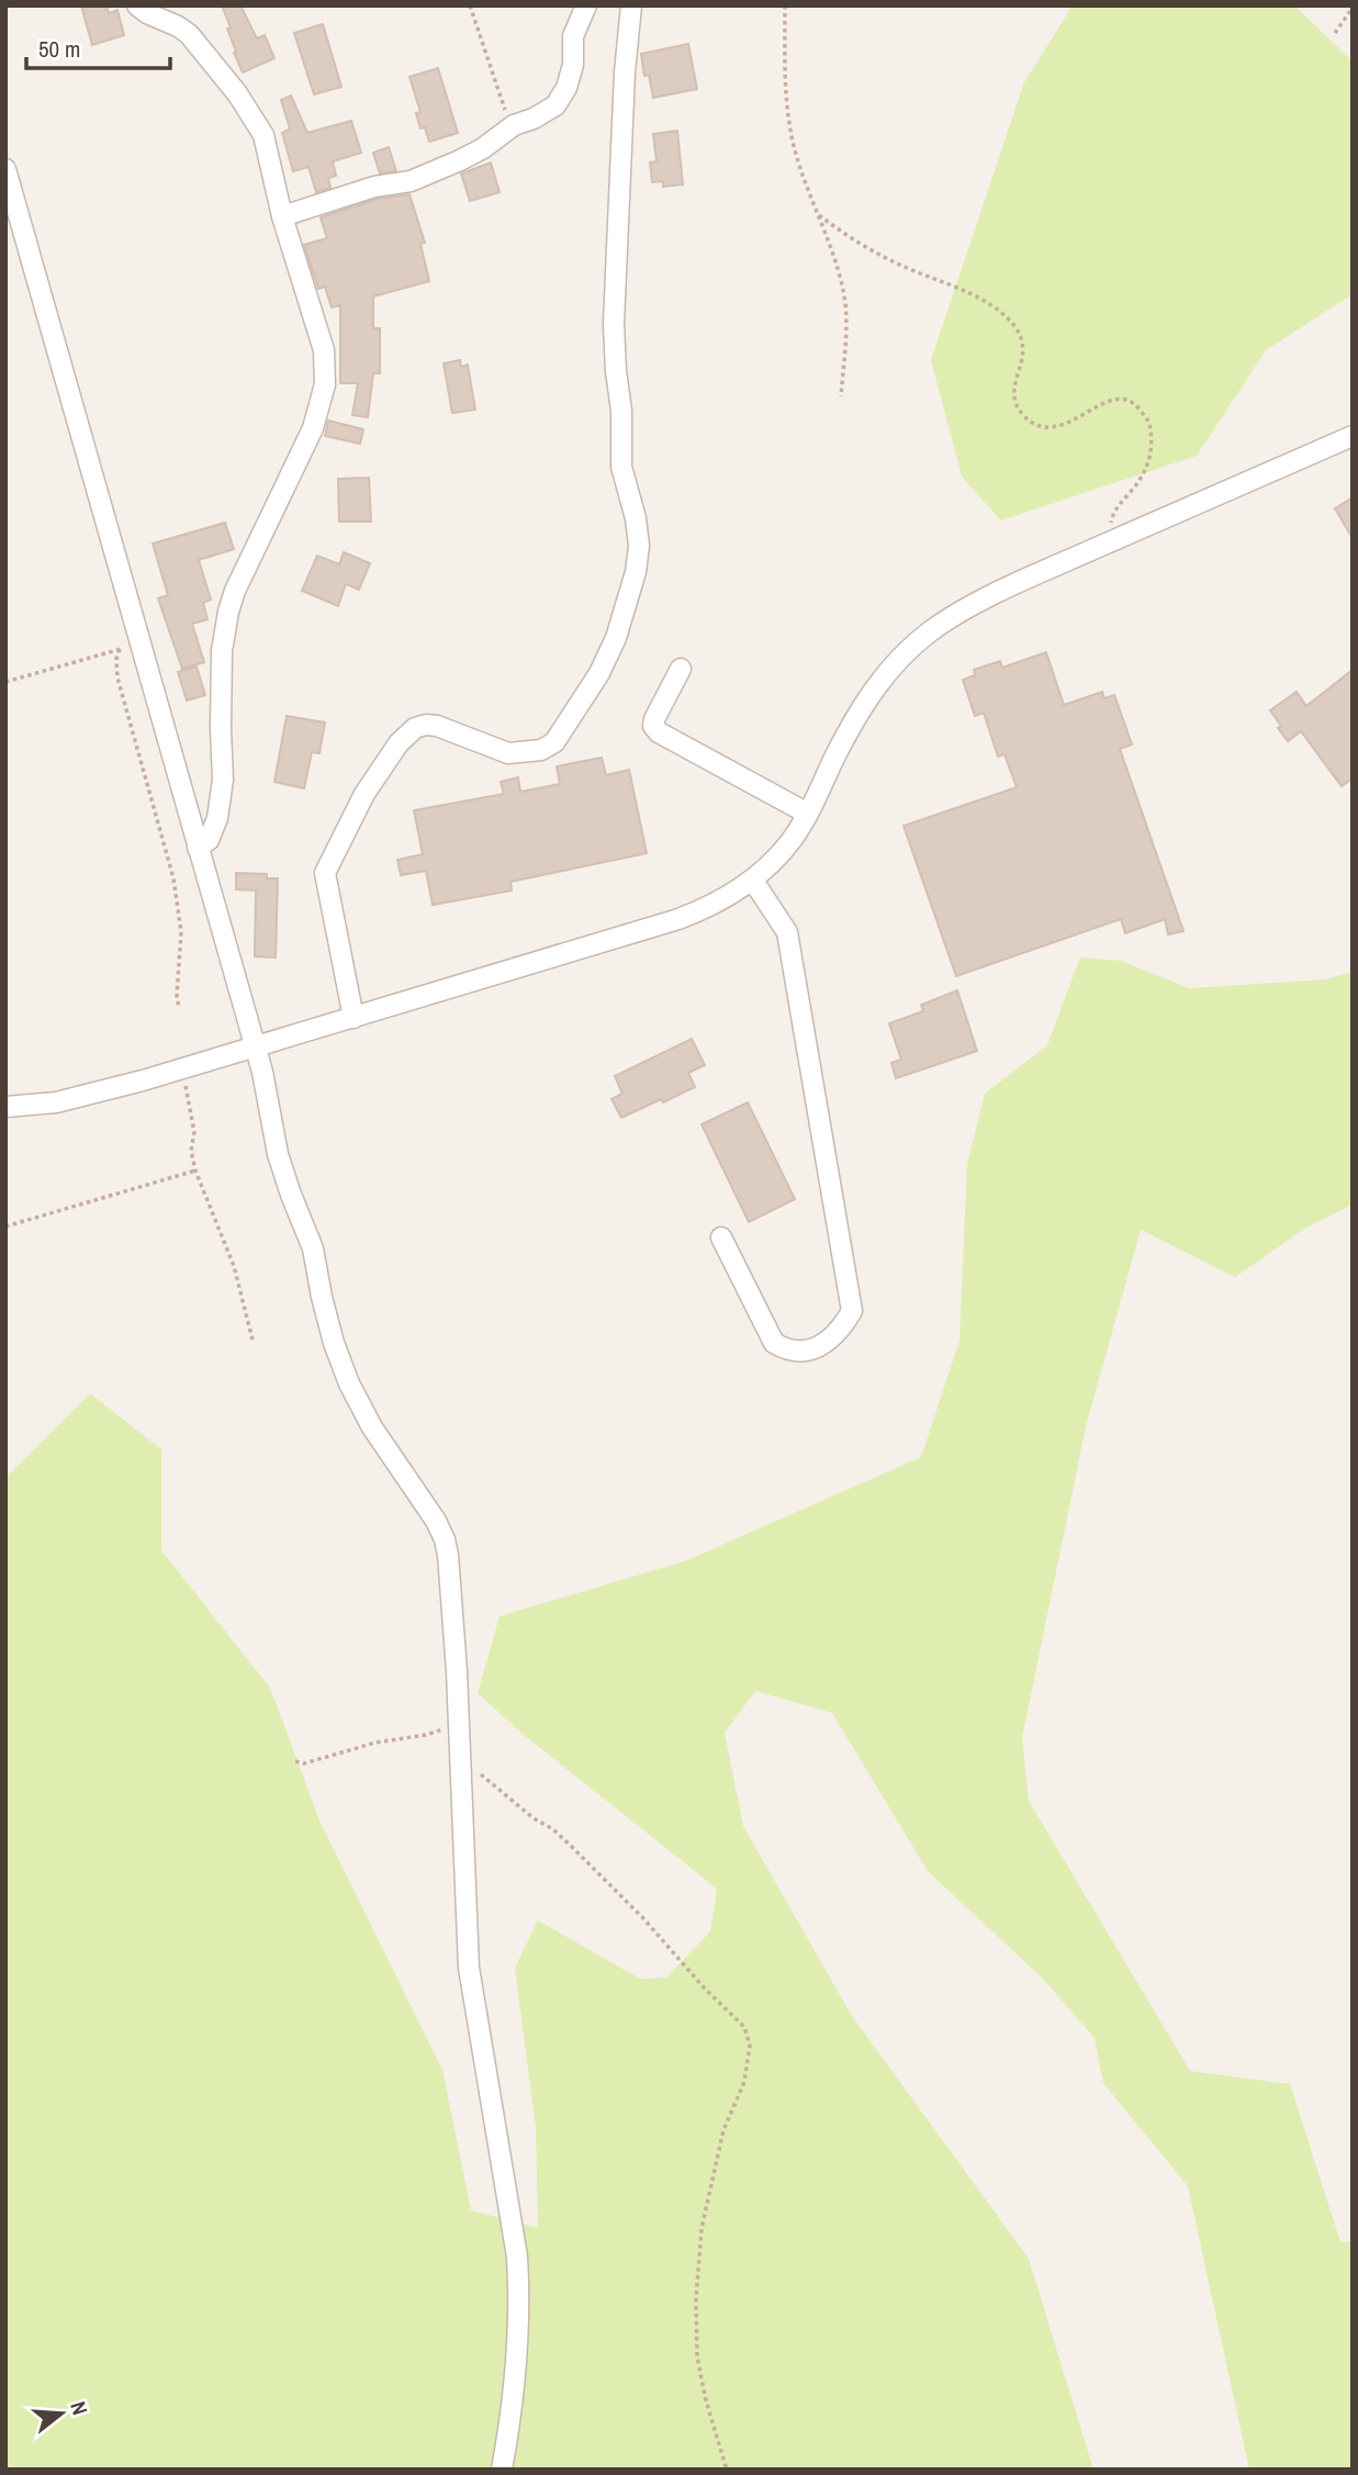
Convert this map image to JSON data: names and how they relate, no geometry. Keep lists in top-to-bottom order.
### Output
{
  "scale_bar": "50 m",
  "north": "right"
}
